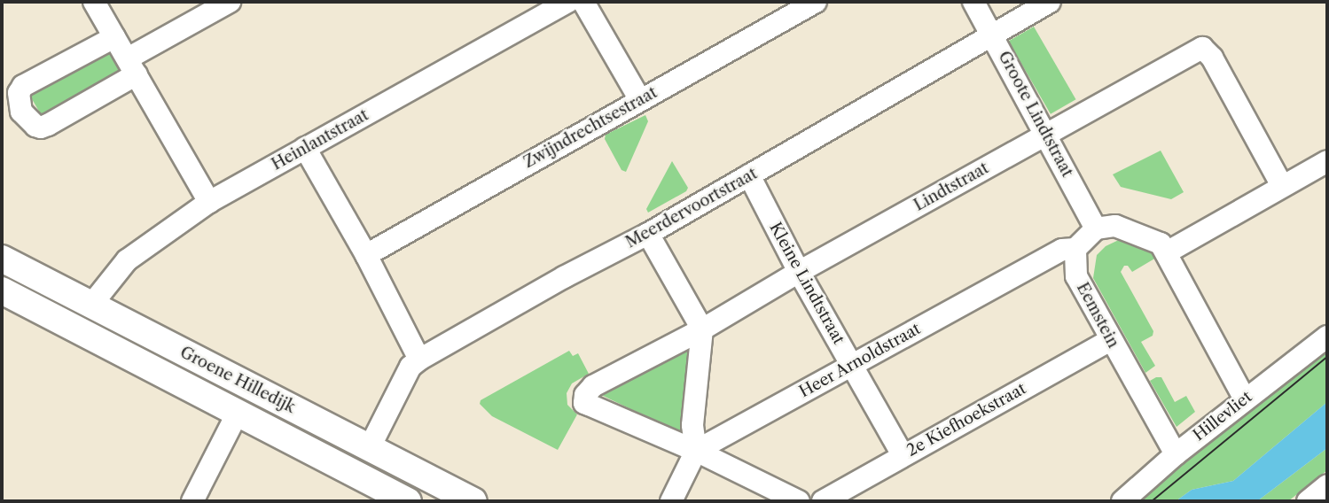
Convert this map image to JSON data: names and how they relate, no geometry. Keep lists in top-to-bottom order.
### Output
{
  "streets": {
    "street": [
      "Groote Lindtstraat",
      "Zwijndrechtsestraat",
      "Heinlantstraat",
      "Lindtstraat",
      "Meerdervoortstraat",
      "Kleine Lindtstraat",
      "Eemstein",
      "Heer Arnoldstraat",
      "Groene Hilledijk",
      "Hillevliet",
      "2e Kiefhoekstraat"
    ]
  },
  "crossings": [
    ["Groote Lindtstraat", "Lindtstraat"],
    ["Groote Lindtstraat", "Meerdervoortstraat"],
    ["Heinlantstraat", "Groene Hilledijk"],
    ["Lindtstraat", "Kleine Lindtstraat"],
    ["Lindtstraat", "Heer Arnoldstraat"],
    ["Meerdervoortstraat", "Kleine Lindtstraat"],
    ["Meerdervoortstraat", "Groene Hilledijk"],
    ["Kleine Lindtstraat", "Heer Arnoldstraat"],
    ["Kleine Lindtstraat", "2e Kiefhoekstraat"],
    ["Eemstein", "Heer Arnoldstraat"],
    ["Eemstein", "Hillevliet"],
    ["Eemstein", "2e Kiefhoekstraat"]
  ]
}
